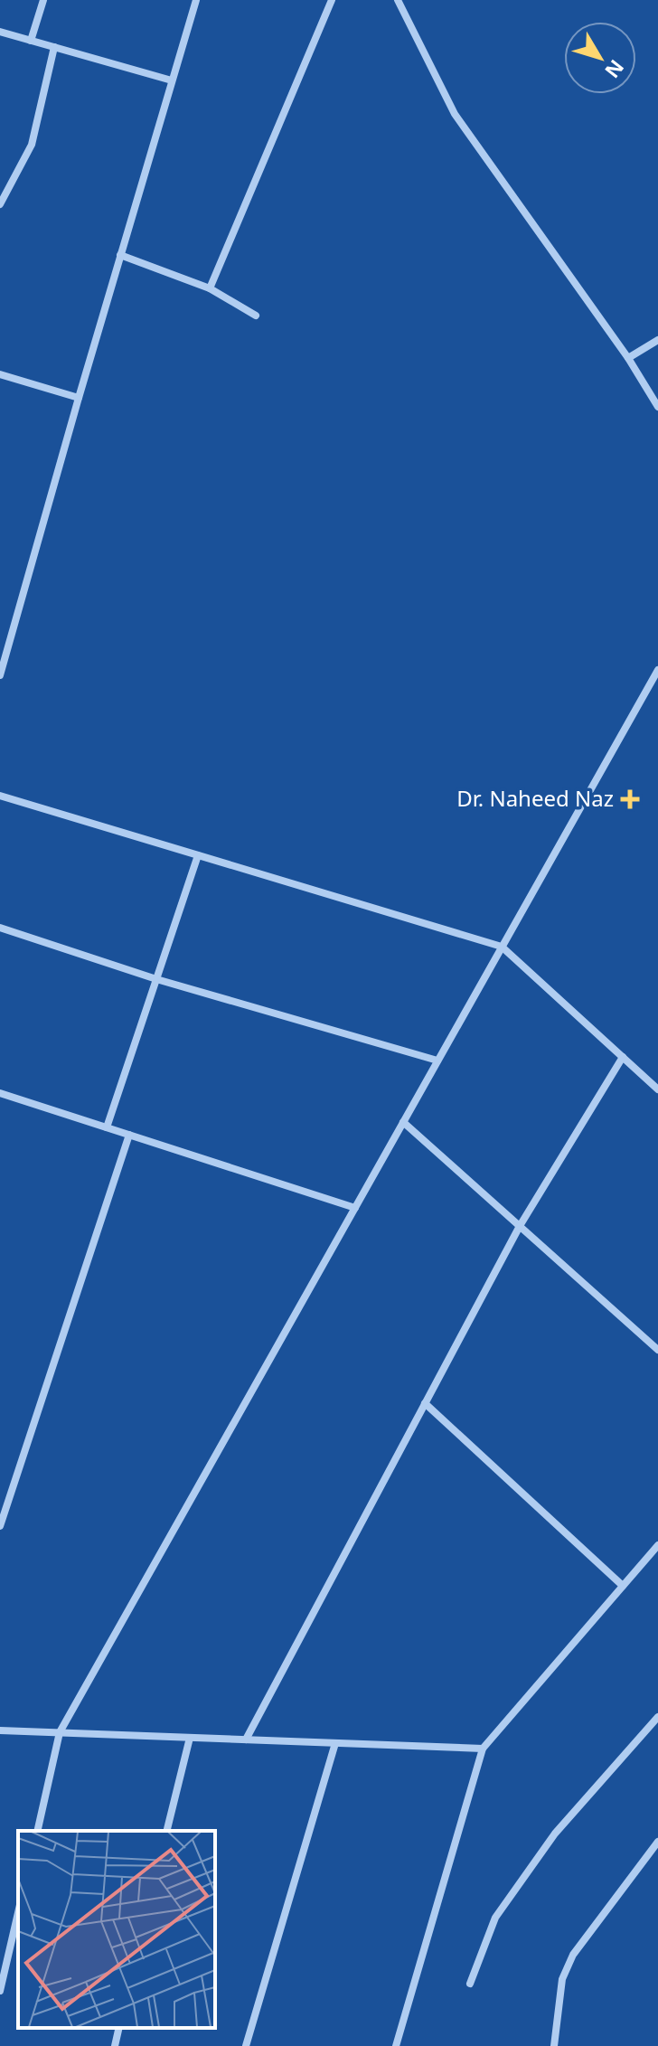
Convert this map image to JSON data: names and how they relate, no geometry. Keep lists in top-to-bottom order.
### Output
{
  "places": {
    "health": ["Dr. Naheed Naz"]
  },
  "north": "bottom right"
}
